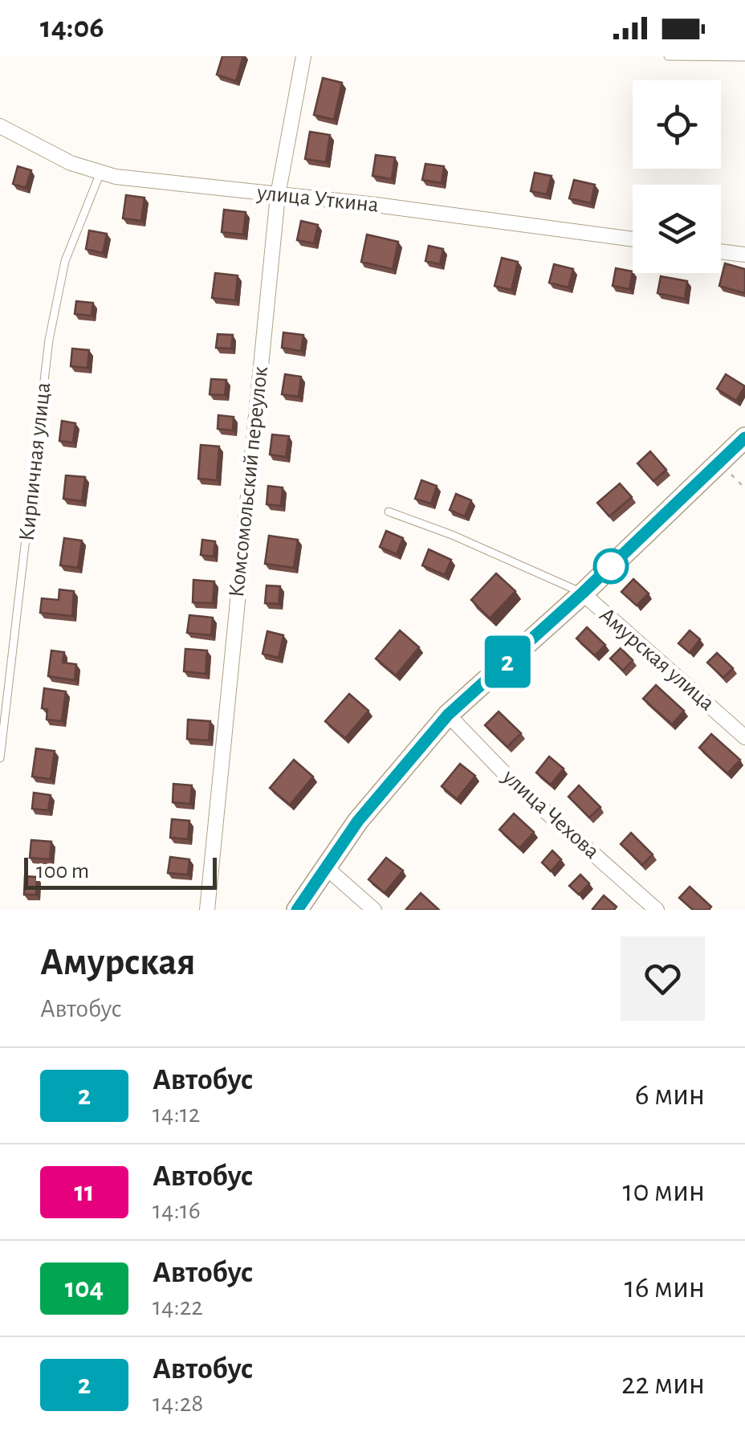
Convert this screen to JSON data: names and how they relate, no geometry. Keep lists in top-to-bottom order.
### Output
{
  "streets": {
    "street": [
      "улица Уткина",
      "Комсомольский переулок",
      "Амурская улица",
      "улица Чехова"
    ],
    "lane": ["Кирпичная улица"]
  },
  "crossings": [
    ["улица Уткина", "Кирпичная улица"],
    ["улица Уткина", "Комсомольский переулок"]
  ],
  "lines": ["bus line 2"],
  "scale_bar": "100 m",
  "page": {
    "status": "14:06",
    "on_map": "2",
    "scale": "100 m",
    "heading": ["Амурская", "Автобус"],
    "list": [
      {
        "mark": "2",
        "name": "Автобус",
        "note": "14:12",
        "value": "6 мин"
      },
      {
        "mark": "11",
        "name": "Автобус",
        "note": "14:16",
        "value": "10 мин"
      },
      {
        "mark": "104",
        "name": "Автобус",
        "note": "14:22",
        "value": "16 мин"
      },
      {
        "mark": "2",
        "name": "Автобус",
        "note": "14:28",
        "value": "22 мин"
      }
    ]
  }
}
